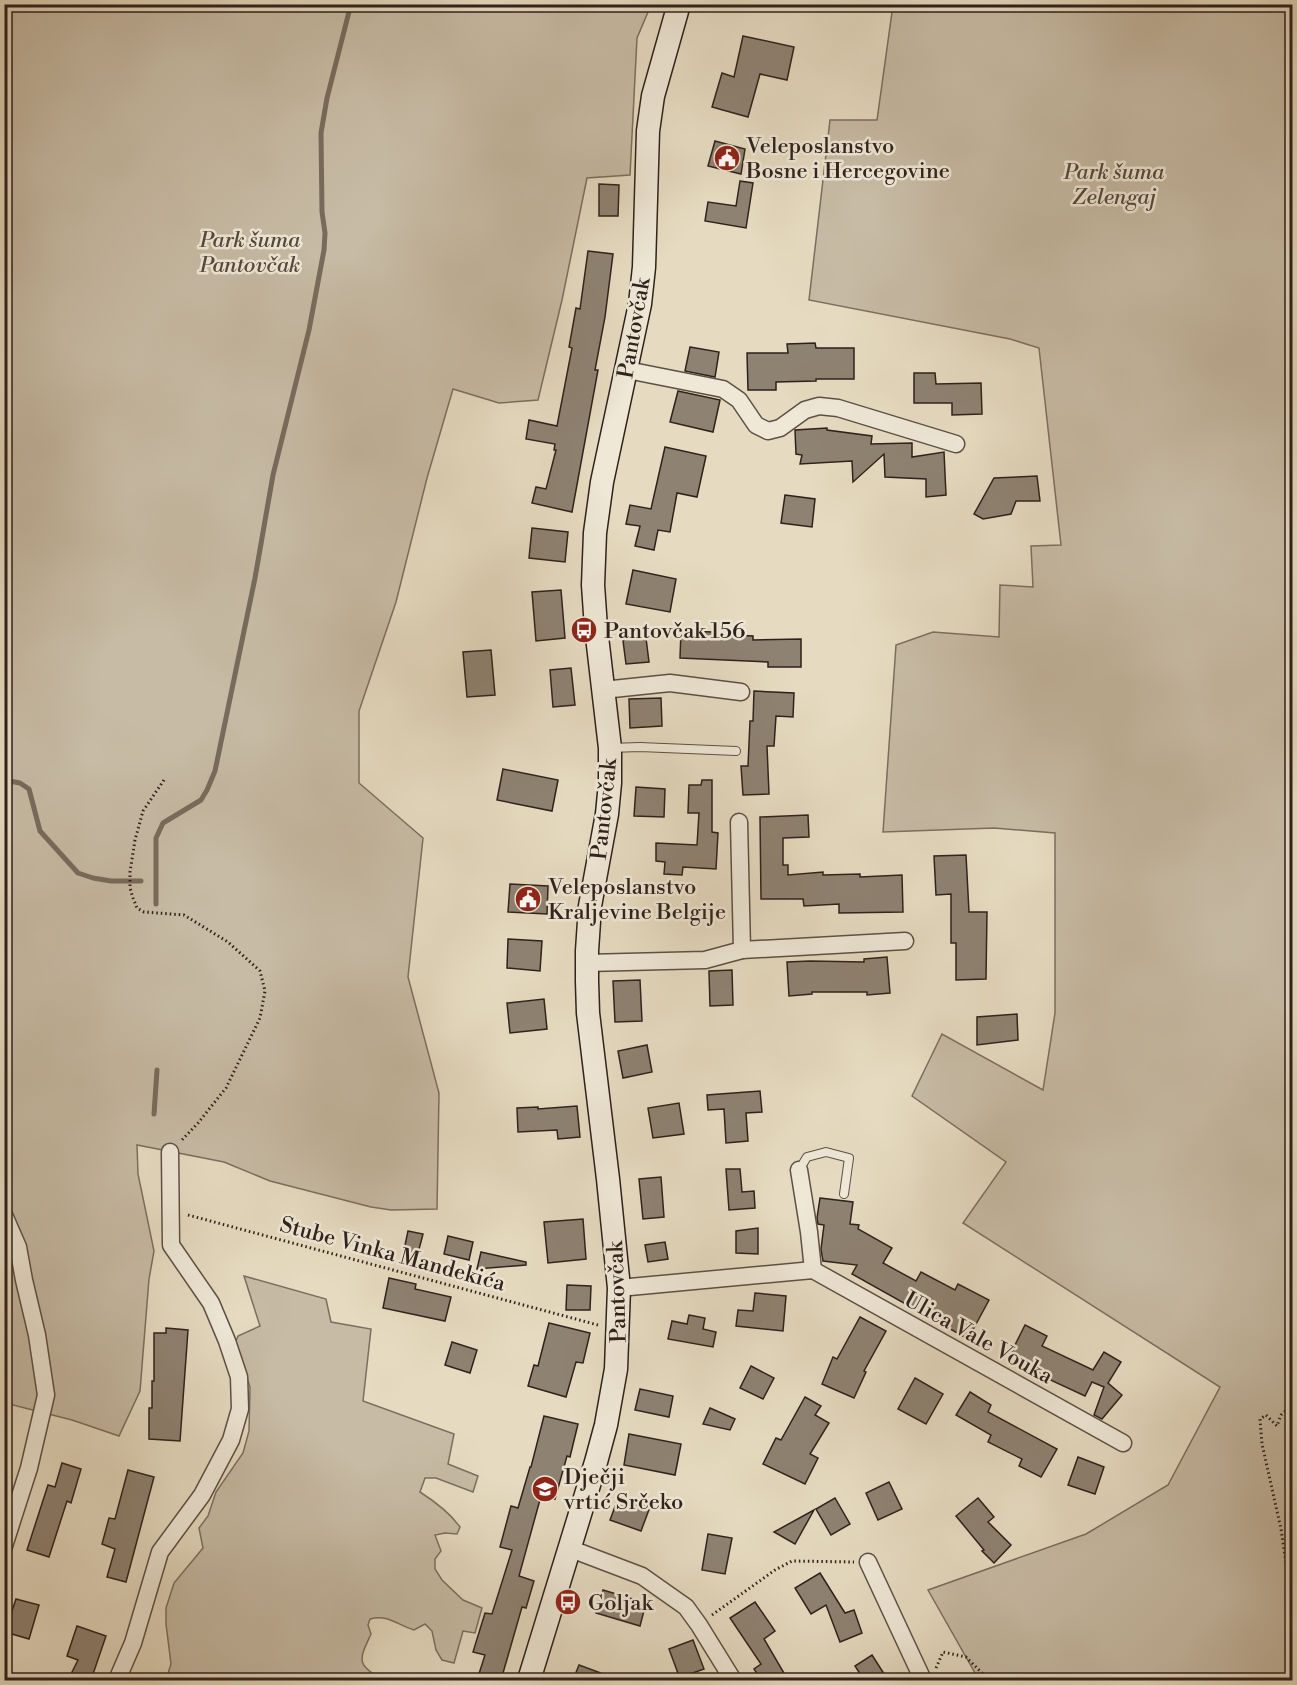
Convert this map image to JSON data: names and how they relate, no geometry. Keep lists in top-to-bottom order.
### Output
{
  "streets": {
    "main road": ["Pantovčak"],
    "street": ["Ulica Vale Vouka"],
    "path": ["Stube Vinka Mandekića"]
  },
  "parks": ["Park šuma Zelengaj", "Park šuma Pantovčak"],
  "places": {
    "public building": ["Veleposlanstvo Bosne i Hercegovine", "Veleposlanstvo Kraljevine Belgije"],
    "bus stop": ["Pantovčak 156", "Goljak"],
    "school or university": ["Dječji vrtić Srčeko"]
  }
}
